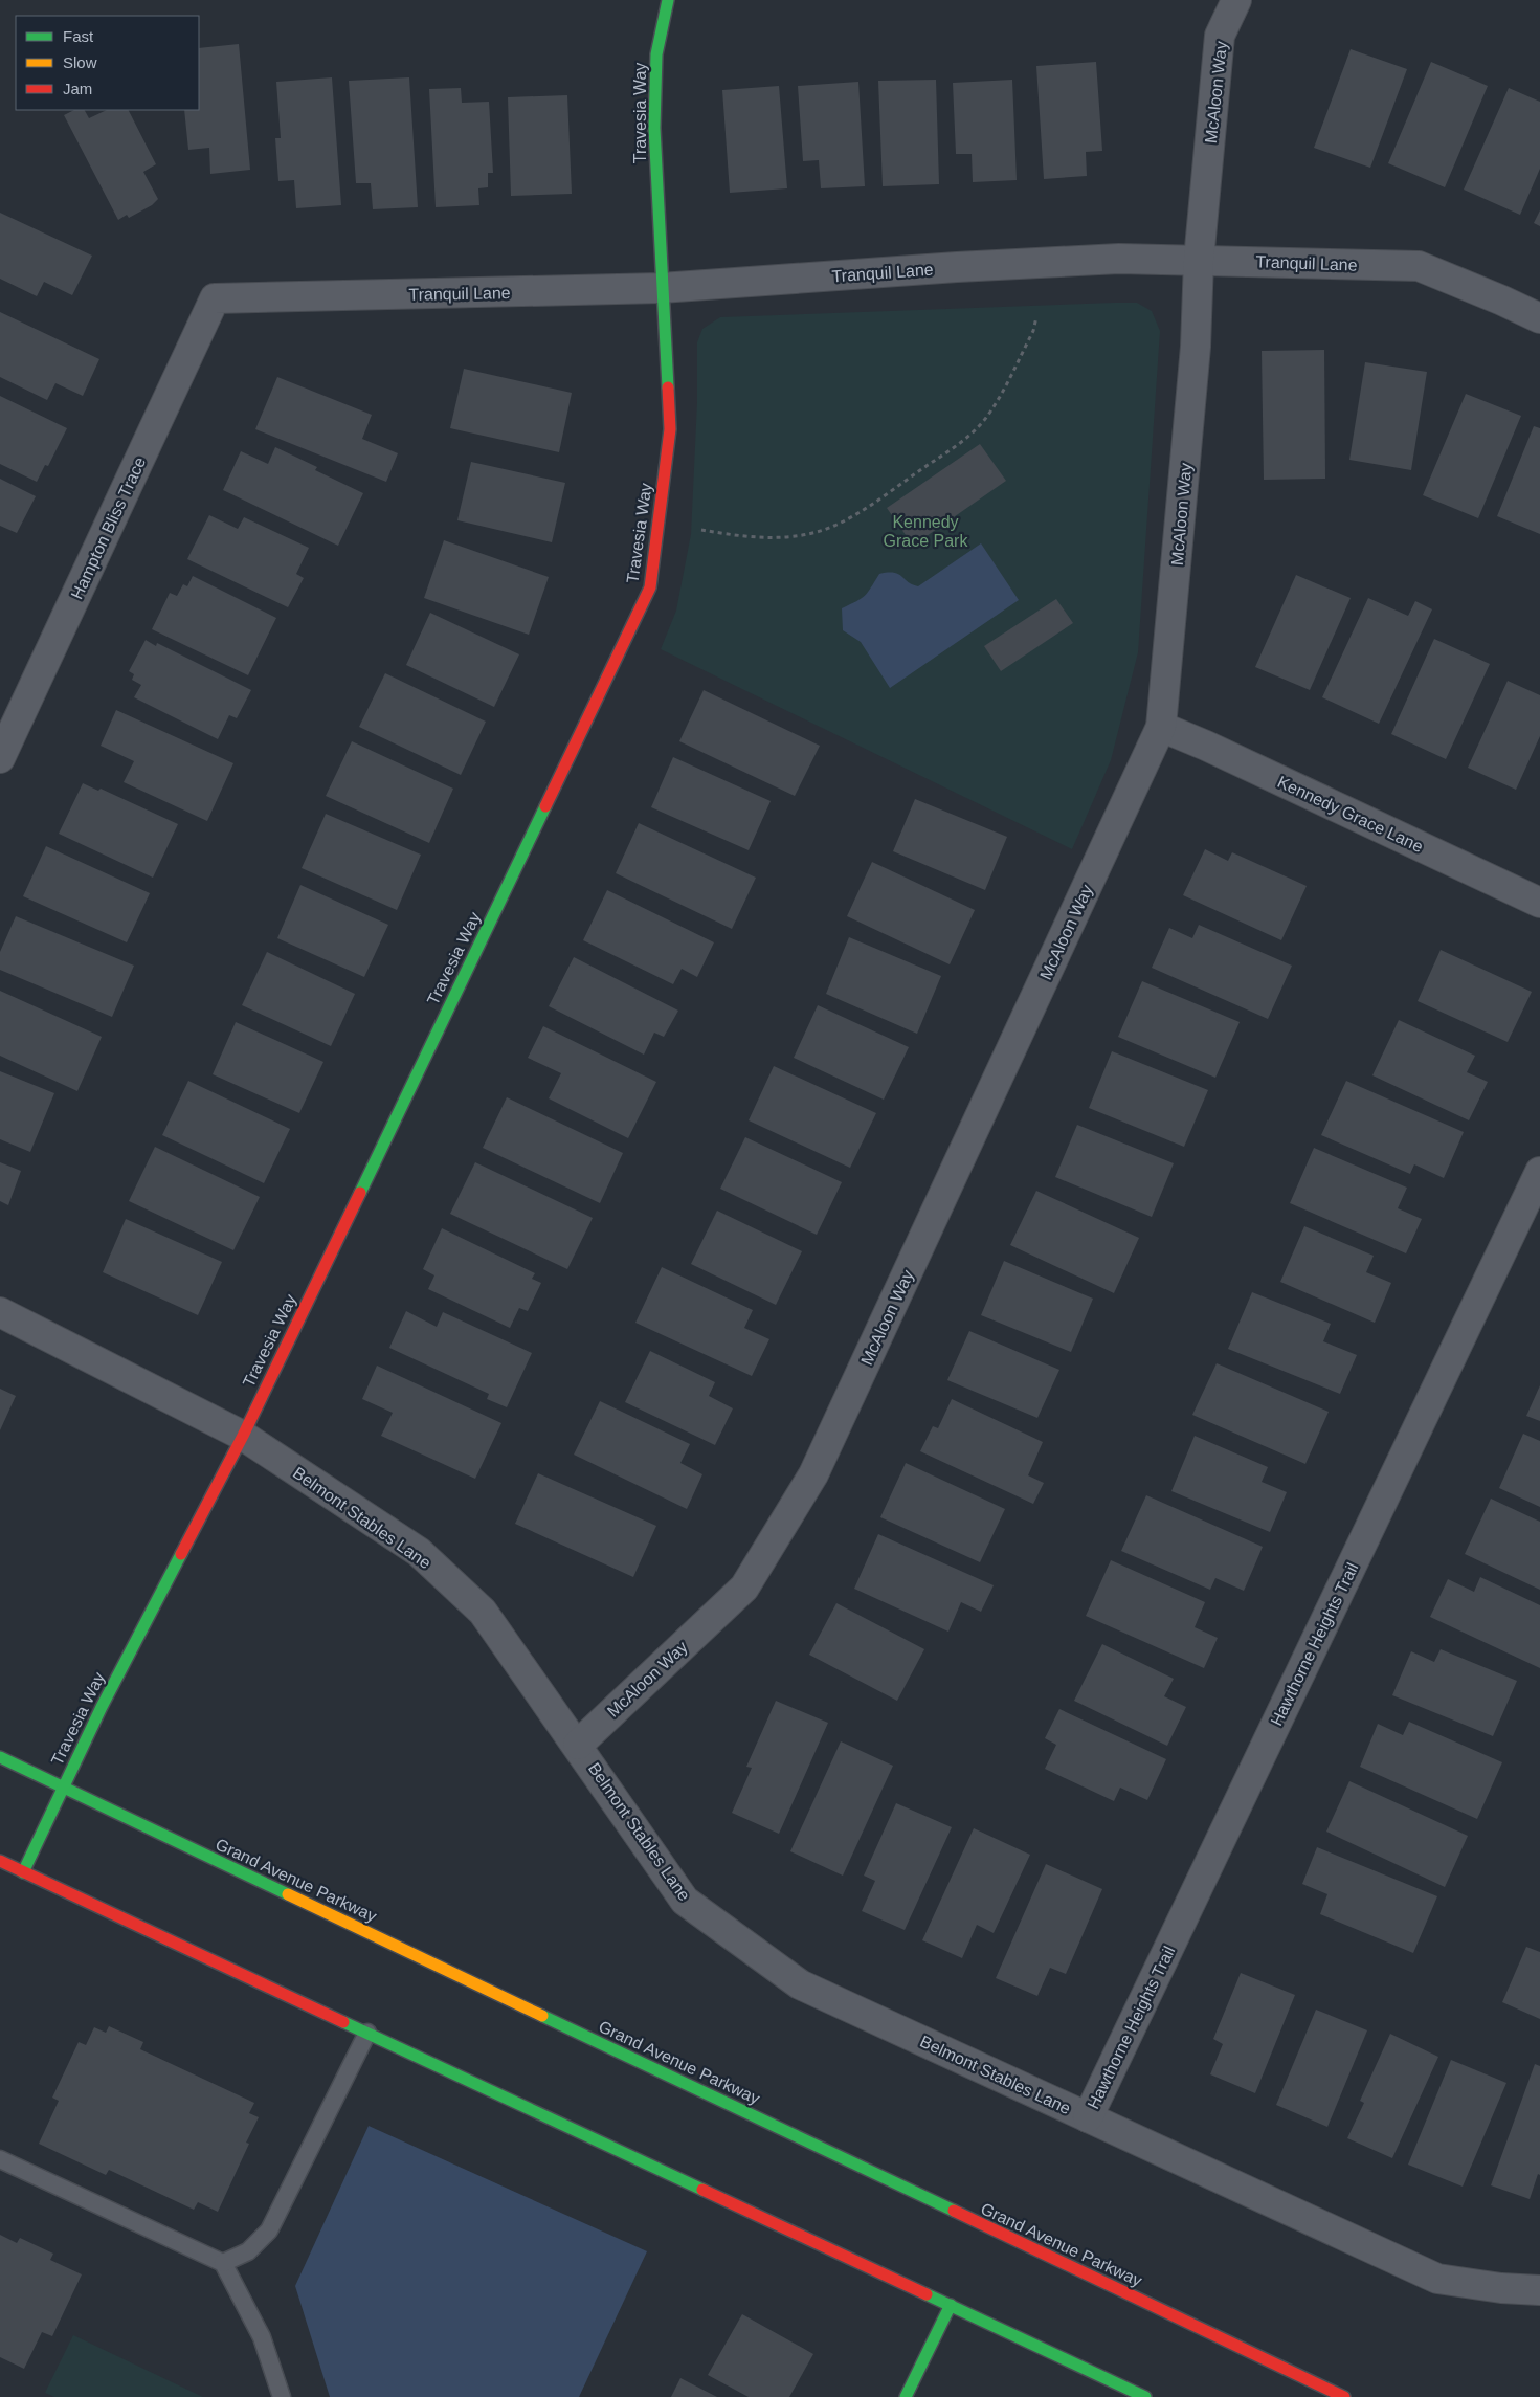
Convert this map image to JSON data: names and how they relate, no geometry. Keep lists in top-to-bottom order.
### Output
{
  "streets": {
    "street": [
      "McAloon Way",
      "Travesia Way",
      "Tranquil Lane",
      "Hampton Bliss Trace",
      "Kennedy Grace Lane",
      "Belmont Stables Lane",
      "Hawthorne Heights Trail",
      "Grand Avenue Parkway"
    ]
  },
  "crossings": [
    ["McAloon Way", "Tranquil Lane"],
    ["McAloon Way", "Kennedy Grace Lane"],
    ["McAloon Way", "Belmont Stables Lane"],
    ["Travesia Way", "Tranquil Lane"],
    ["Travesia Way", "Belmont Stables Lane"],
    ["Travesia Way", "Grand Avenue Parkway"],
    ["Tranquil Lane", "Hampton Bliss Trace"],
    ["Belmont Stables Lane", "Hawthorne Heights Trail"]
  ],
  "parks": ["Kennedy Grace Park"],
  "legend": ["Fast", "Slow", "Jam"]
}
